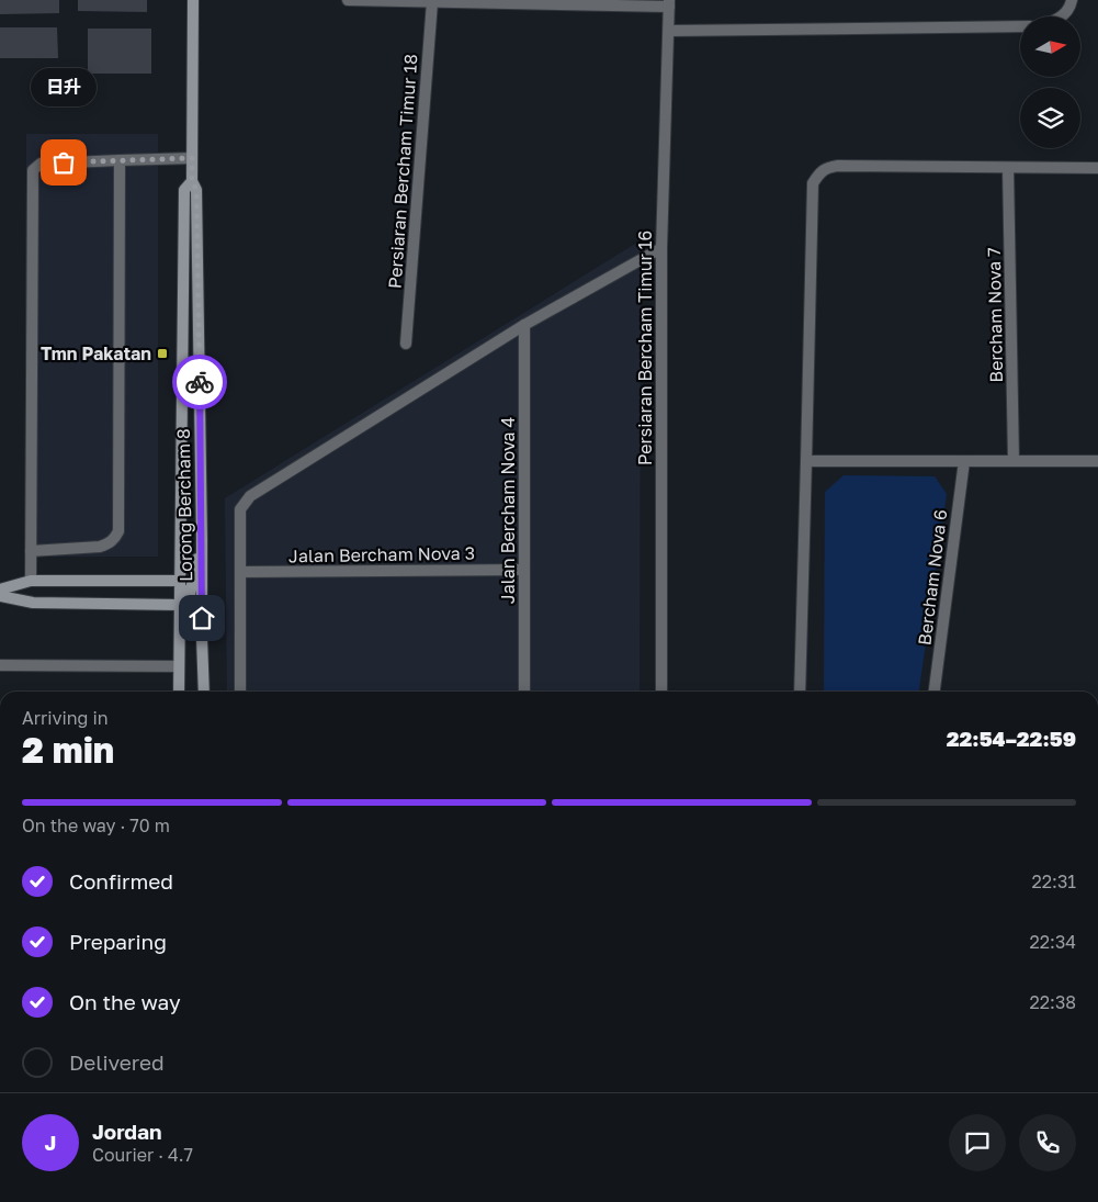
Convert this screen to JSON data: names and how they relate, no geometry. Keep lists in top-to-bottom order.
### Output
{
  "streets": {
    "street": [
      "Persiaran Bercham Timur 18",
      "Bercham Nova 7",
      "Persiaran Bercham Timur 16",
      "Lorong Bercham 8",
      "Jalan Bercham Nova 4",
      "Jalan Bercham Nova 3",
      "Bercham Nova 6"
    ]
  },
  "crossings": [
    ["Jalan Bercham Nova 4", "Jalan Bercham Nova 3"]
  ],
  "places": {
    "other": ["日升"],
    "transit": ["Tmn Pakatan"]
  },
  "north": "right",
  "page": {
    "bubble": "日升",
    "heading": ["2 min", "Arriving in", "22:54–22:59"],
    "panel": ["Jordan", "Courier · 4.7"],
    "bar": "On the way · 70 m",
    "list": [
      ["Confirmed", "22:31"],
      ["Preparing", "22:34"],
      ["On the way", "22:38"],
      "Delivered"
    ],
    "round": "J"
  }
}
